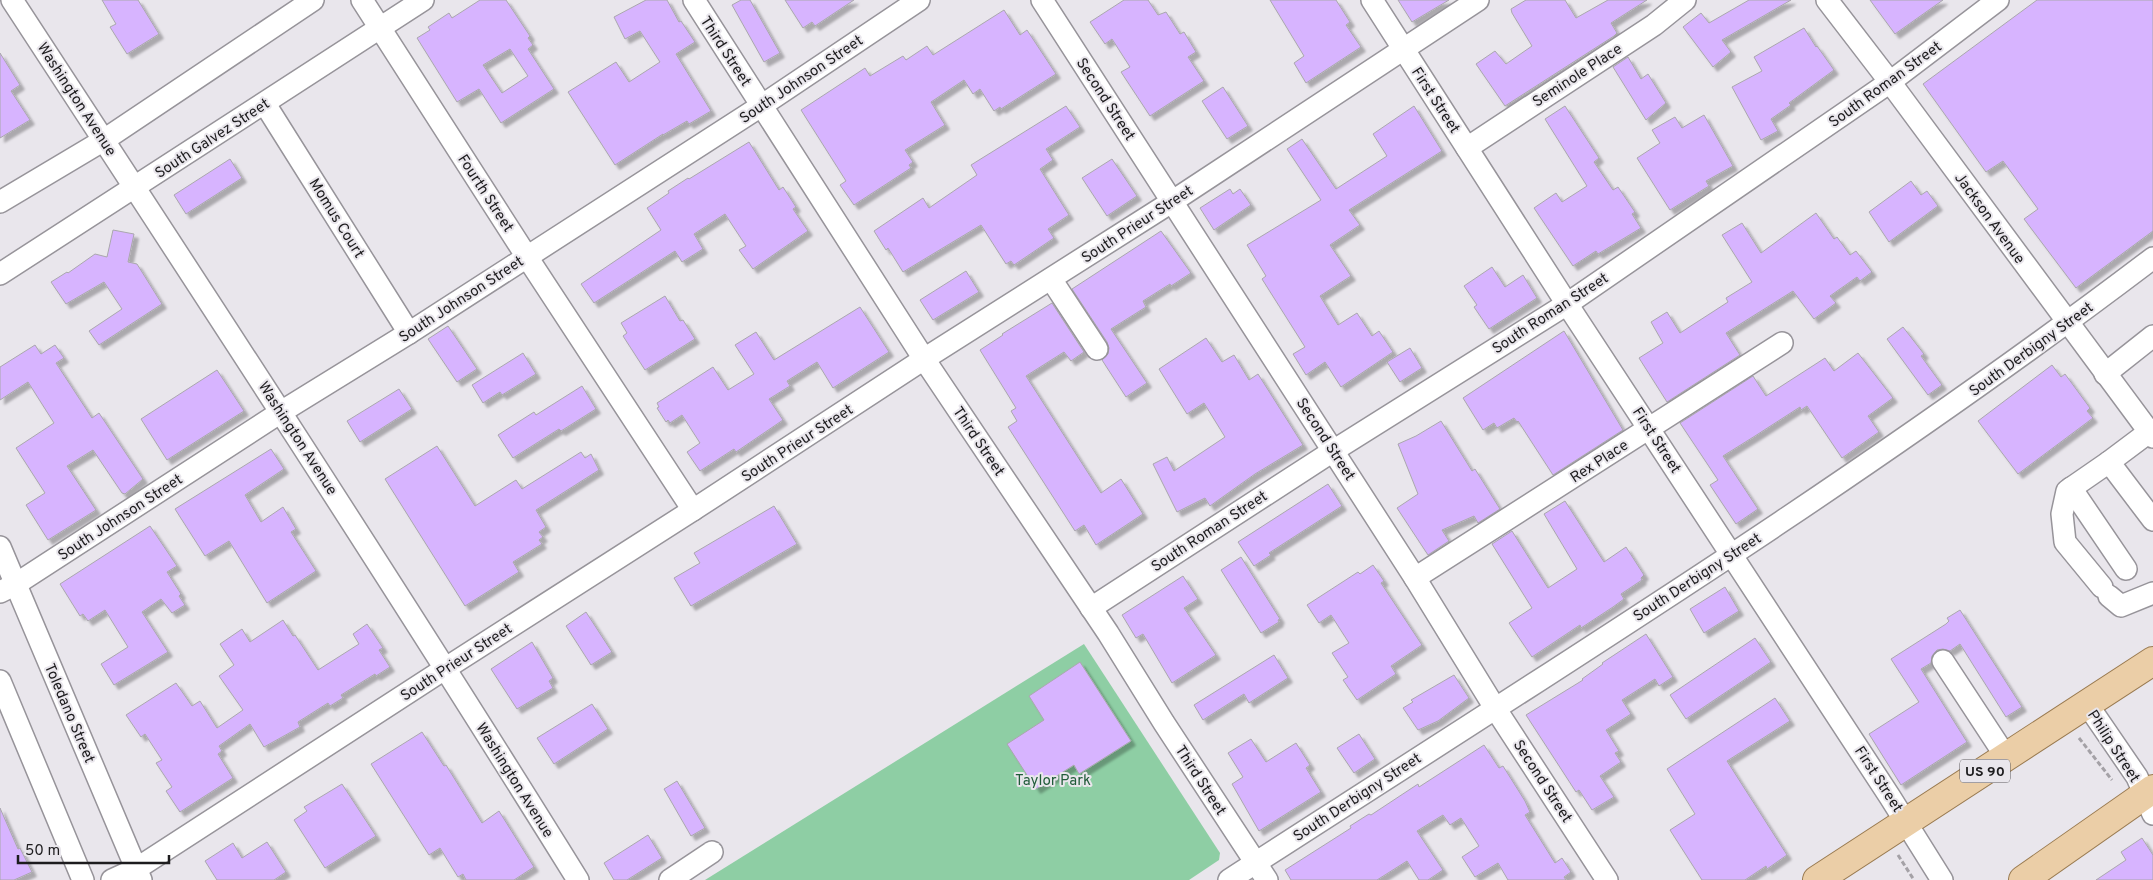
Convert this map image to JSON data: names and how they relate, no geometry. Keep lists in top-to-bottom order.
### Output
{
  "streets": {
    "main road": ["US 90"],
    "street": [
      "Third Street",
      "Seminole Place",
      "South Johnson Street",
      "South Roman Street",
      "Washington Avenue",
      "Second Street",
      "First Street",
      "South Galvez Street",
      "Fourth Street",
      "Momus Court",
      "Jackson Avenue",
      "South Prieur Street",
      "South Derbigny Street",
      "Rex Place",
      "Toledano Street",
      "Philip Street"
    ]
  },
  "crossings": [
    ["Third Street", "South Johnson Street"],
    ["Third Street", "South Roman Street"],
    ["Third Street", "South Prieur Street"],
    ["Third Street", "South Derbigny Street"],
    ["Seminole Place", "First Street"],
    ["South Johnson Street", "Washington Avenue"],
    ["South Johnson Street", "Fourth Street"],
    ["South Johnson Street", "Momus Court"],
    ["South Johnson Street", "Toledano Street"],
    ["South Roman Street", "Second Street"],
    ["South Roman Street", "First Street"],
    ["South Roman Street", "Jackson Avenue"],
    ["Washington Avenue", "South Galvez Street"],
    ["Washington Avenue", "South Prieur Street"],
    ["Second Street", "South Prieur Street"],
    ["Second Street", "South Derbigny Street"],
    ["Second Street", "Rex Place"],
    ["First Street", "South Prieur Street"],
    ["First Street", "South Derbigny Street"],
    ["First Street", "Rex Place"],
    ["First Street", "US 90"],
    ["South Galvez Street", "Fourth Street"],
    ["South Galvez Street", "Momus Court"],
    ["Fourth Street", "South Prieur Street"],
    ["Jackson Avenue", "South Derbigny Street"],
    ["South Prieur Street", "Toledano Street"],
    ["Philip Street", "US 90"]
  ],
  "parks": ["Taylor Park"],
  "scale_bar": "50 m"
}
